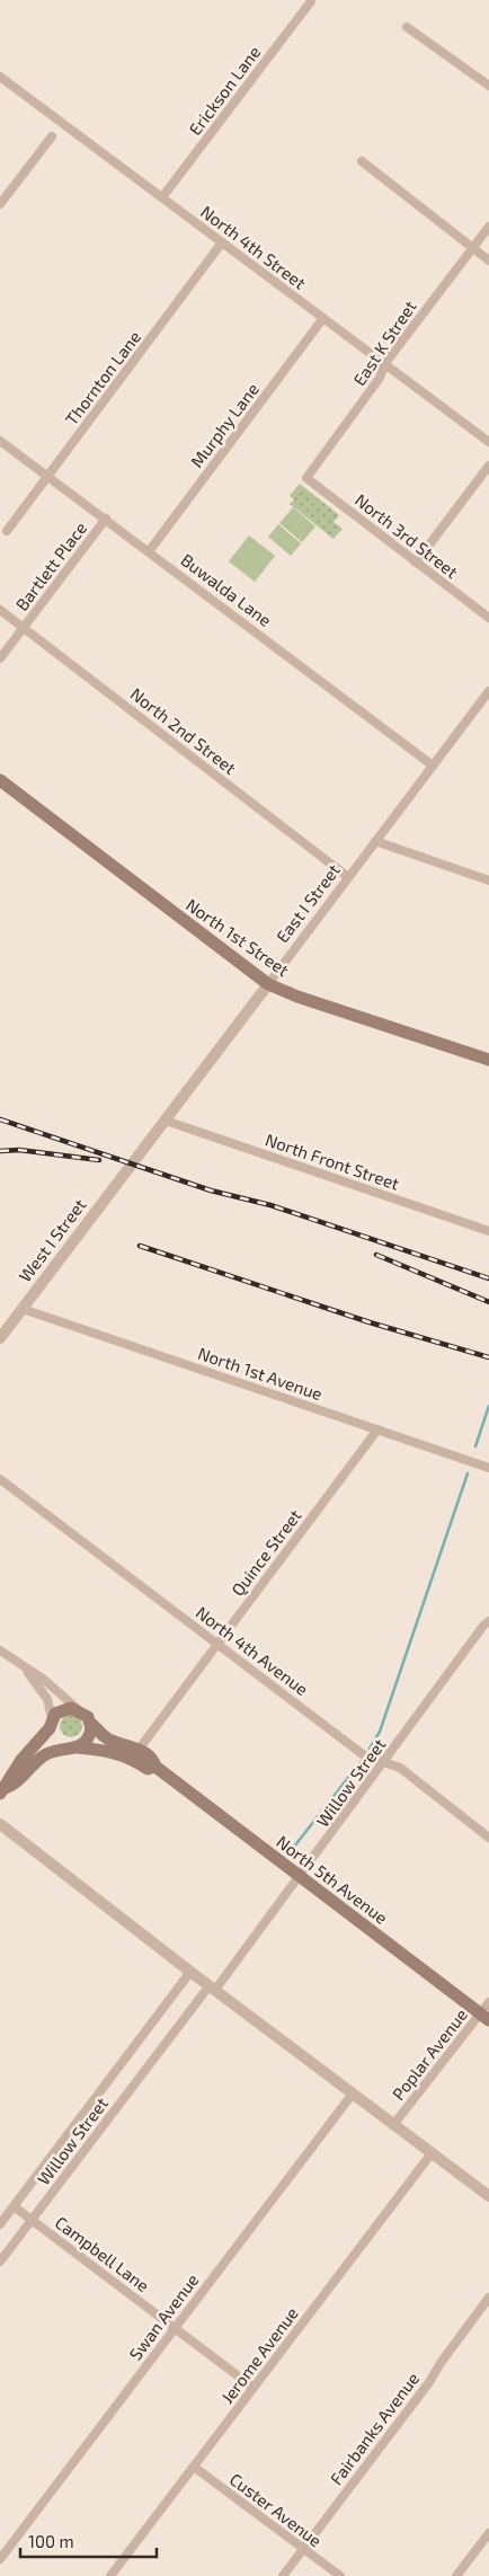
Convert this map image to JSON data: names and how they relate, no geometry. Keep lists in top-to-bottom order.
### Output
{
  "streets": {
    "main road": ["North 1st Street", "North 5th Avenue"],
    "street": [
      "Erickson Lane",
      "North 4th Street",
      "East K Street",
      "Thornton Lane",
      "Murphy Lane",
      "North 3rd Street",
      "Bartlett Place",
      "Buwalda Lane",
      "North 2nd Street",
      "East I Street",
      "North Front Street",
      "West I Street",
      "North 1st Avenue",
      "Quince Street",
      "North 4th Avenue",
      "Willow Street",
      "Poplar Avenue",
      "Campbell Lane",
      "Swan Avenue",
      "Jerome Avenue",
      "Fairbanks Avenue",
      "Custer Avenue"
    ]
  },
  "crossings": [
    ["Erickson Lane", "North 4th Street"],
    ["North 4th Street", "East K Street"],
    ["North 4th Street", "Thornton Lane"],
    ["North 4th Street", "Murphy Lane"],
    ["East K Street", "North 3rd Street"],
    ["Thornton Lane", "Buwalda Lane"],
    ["Murphy Lane", "Buwalda Lane"],
    ["Bartlett Place", "Buwalda Lane"],
    ["Bartlett Place", "North 2nd Street"],
    ["Buwalda Lane", "East I Street"],
    ["North 2nd Street", "East I Street"],
    ["East I Street", "North 1st Street"],
    ["East I Street", "North Front Street"],
    ["East I Street", "West I Street"],
    ["West I Street", "North 1st Avenue"],
    ["North 1st Avenue", "Quince Street"],
    ["Quince Street", "North 4th Avenue"],
    ["Quince Street", "North 5th Avenue"],
    ["North 4th Avenue", "Willow Street"],
    ["Willow Street", "North 5th Avenue"],
    ["Willow Street", "Campbell Lane"],
    ["North 5th Avenue", "Poplar Avenue"],
    ["Campbell Lane", "Swan Avenue"],
    ["Campbell Lane", "Jerome Avenue"],
    ["Jerome Avenue", "Custer Avenue"],
    ["Fairbanks Avenue", "Custer Avenue"]
  ],
  "scale_bar": "100 m"
}
